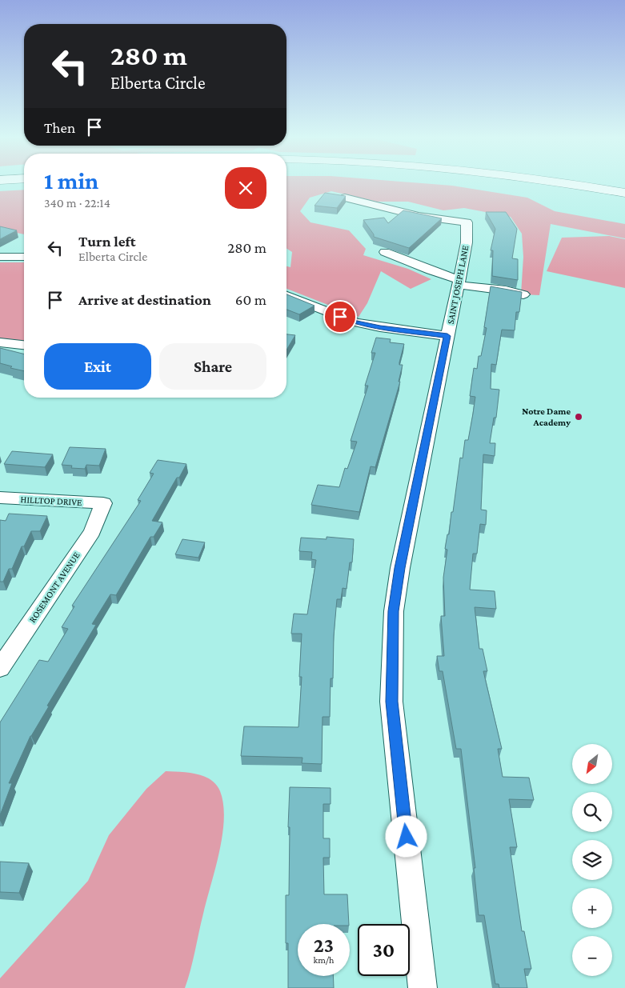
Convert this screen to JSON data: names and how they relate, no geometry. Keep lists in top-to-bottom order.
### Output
{
  "streets": {
    "street": ["SAINT JOSEPH LANE", "HILLTOP DRIVE", "ROSEMONT AVENUE"]
  },
  "crossings": [
    ["HILLTOP DRIVE", "ROSEMONT AVENUE"]
  ],
  "places": ["Notre Dame Academy"],
  "north": "bottom left",
  "page": {
    "turn": ["280 m", "Elberta Circle"],
    "then": "Then",
    "heading": ["1 min", "340 m · 22:14"],
    "list": [
      {
        "name": "Turn left",
        "note": "Elberta Circle",
        "value": "280 m"
      },
      {
        "name": "Arrive at destination",
        "value": "60 m"
      }
    ],
    "buttons": ["Exit", "Share"],
    "map_buttons": ["+", "−"],
    "speed": "23 km/h",
    "limit": "30"
  }
}
